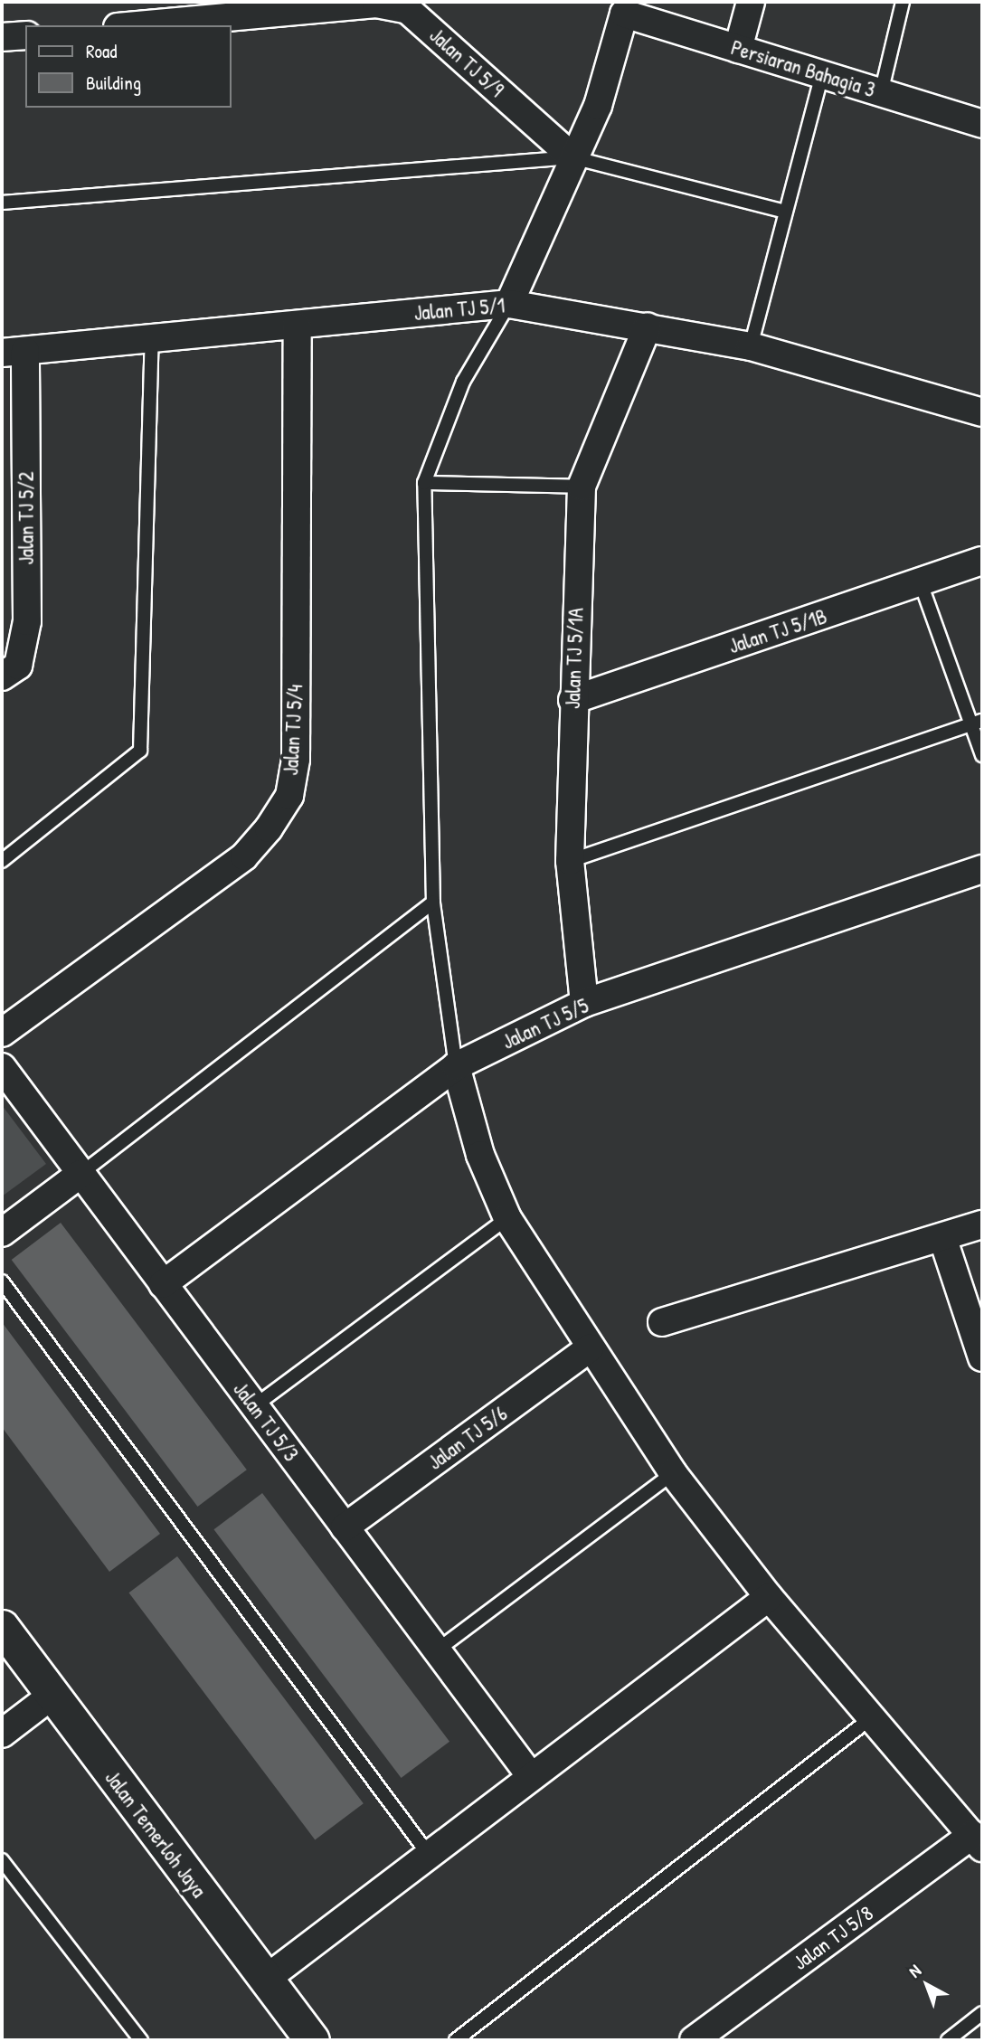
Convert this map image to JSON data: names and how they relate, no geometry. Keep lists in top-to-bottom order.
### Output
{
  "streets": {
    "street": [
      "Jalan TJ 5/9",
      "Persiaran Bahagia 3",
      "Jalan TJ 5/1",
      "Jalan TJ 5/2",
      "Jalan TJ 5/1B",
      "Jalan TJ 5/1A",
      "Jalan TJ 5/4",
      "Jalan TJ 5/5",
      "Jalan TJ 5/3",
      "Jalan TJ 5/6",
      "Jalan Temerloh Jaya",
      "Jalan TJ 5/8"
    ]
  },
  "crossings": [
    ["Jalan TJ 5/1", "Jalan TJ 5/2"],
    ["Jalan TJ 5/1", "Jalan TJ 5/1A"],
    ["Jalan TJ 5/1", "Jalan TJ 5/4"],
    ["Jalan TJ 5/1B", "Jalan TJ 5/1A"],
    ["Jalan TJ 5/1A", "Jalan TJ 5/5"],
    ["Jalan TJ 5/5", "Jalan TJ 5/3"],
    ["Jalan TJ 5/3", "Jalan TJ 5/6"]
  ],
  "legend": ["Road", "Building"],
  "north": "top left"
}
